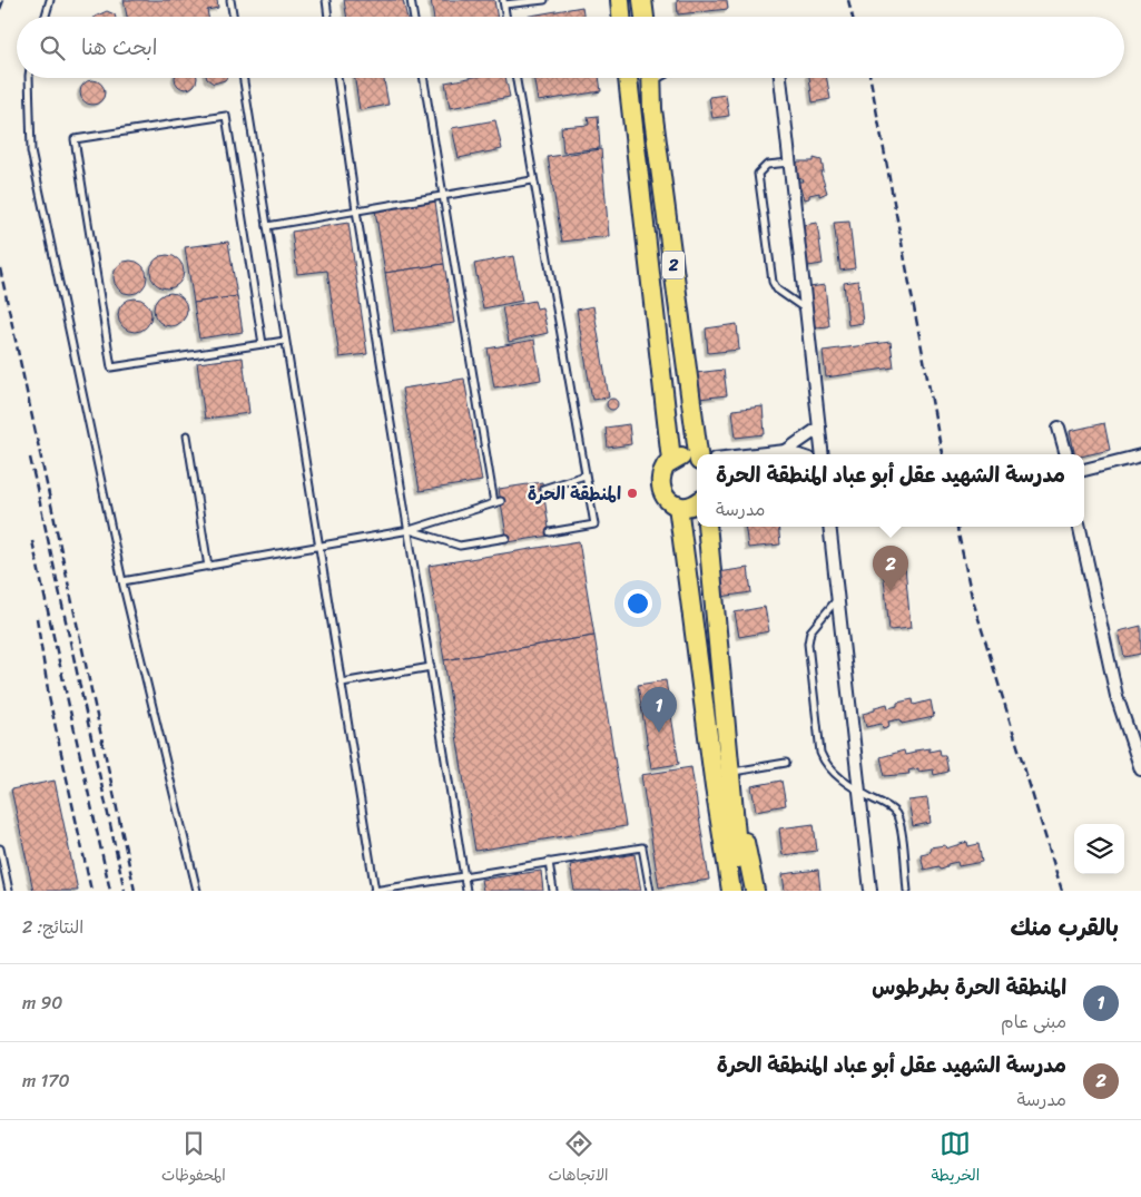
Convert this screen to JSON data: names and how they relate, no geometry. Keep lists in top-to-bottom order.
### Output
{
  "streets": {
    "main road": ["2"]
  },
  "places": ["المنطقة الحرة"],
  "page": {
    "search": "ابحث هنا",
    "popup": ["مدرسة الشهيد عقل أبو عباد المنطقة الحرة", "مدرسة"],
    "pins": ["2", "1"],
    "heading": ["بالقرب منك", "النتائج: 2"],
    "list": [
      {
        "mark": "1",
        "name": "المنطقة الحرة بطرطوس",
        "note": "مبنى عام",
        "value": "90 m"
      },
      {
        "mark": "2",
        "name": "مدرسة الشهيد عقل أبو عباد المنطقة الحرة",
        "note": "مدرسة",
        "value": "170 m"
      }
    ],
    "nav": ["الخريطة", "الاتجاهات", "المحفوظات"]
  }
}
